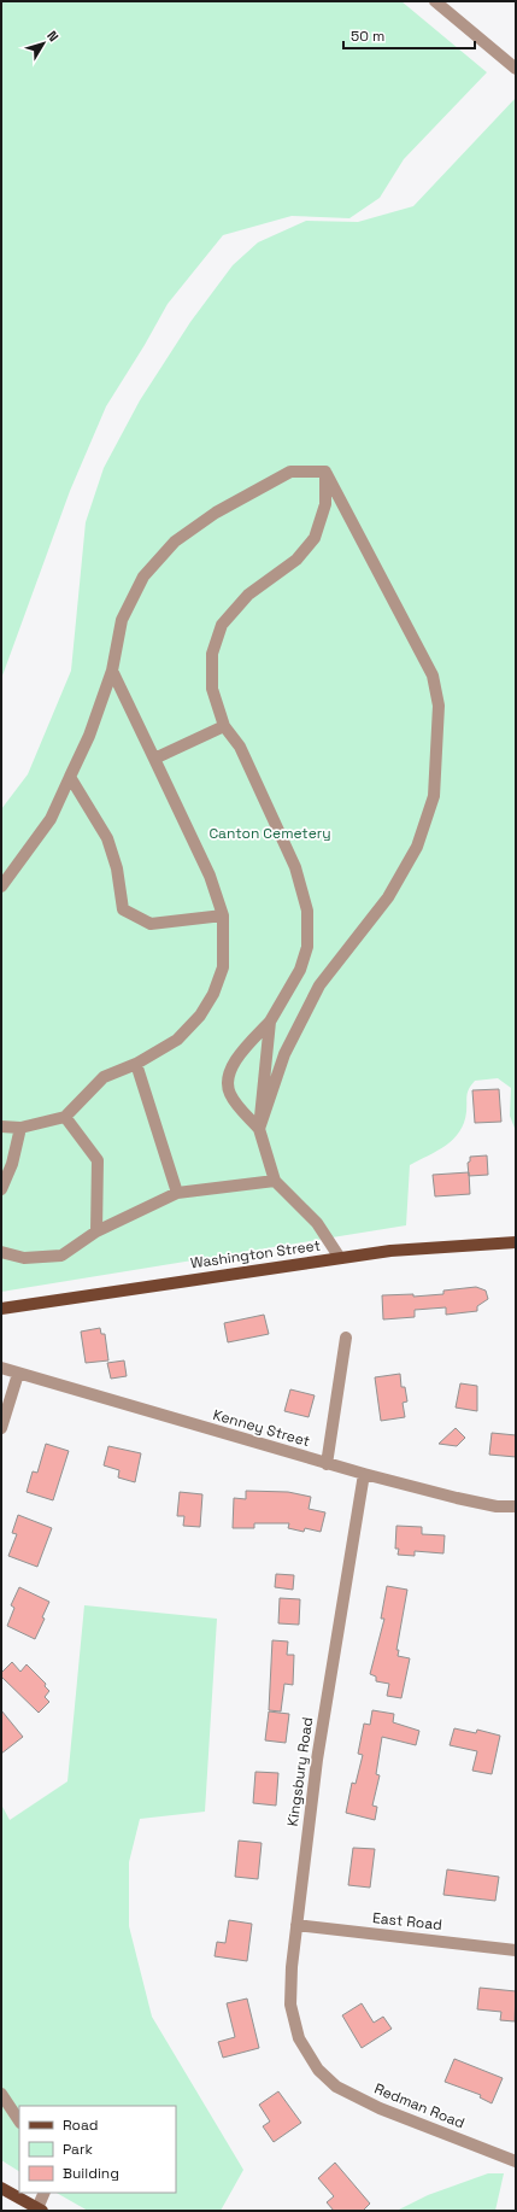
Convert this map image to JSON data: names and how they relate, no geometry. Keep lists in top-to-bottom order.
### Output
{
  "streets": {
    "main road": ["Washington Street"],
    "street": [
      "Kenney Street",
      "Kingsbury Road",
      "East Road",
      "Redman Road"
    ]
  },
  "crossings": [
    ["Kenney Street", "Kingsbury Road"],
    ["Kingsbury Road", "East Road"],
    ["Kingsbury Road", "Redman Road"]
  ],
  "parks": ["Canton Cemetery"],
  "legend": ["Road", "Park", "Building"],
  "scale_bar": "50 m",
  "north": "top right"
}
